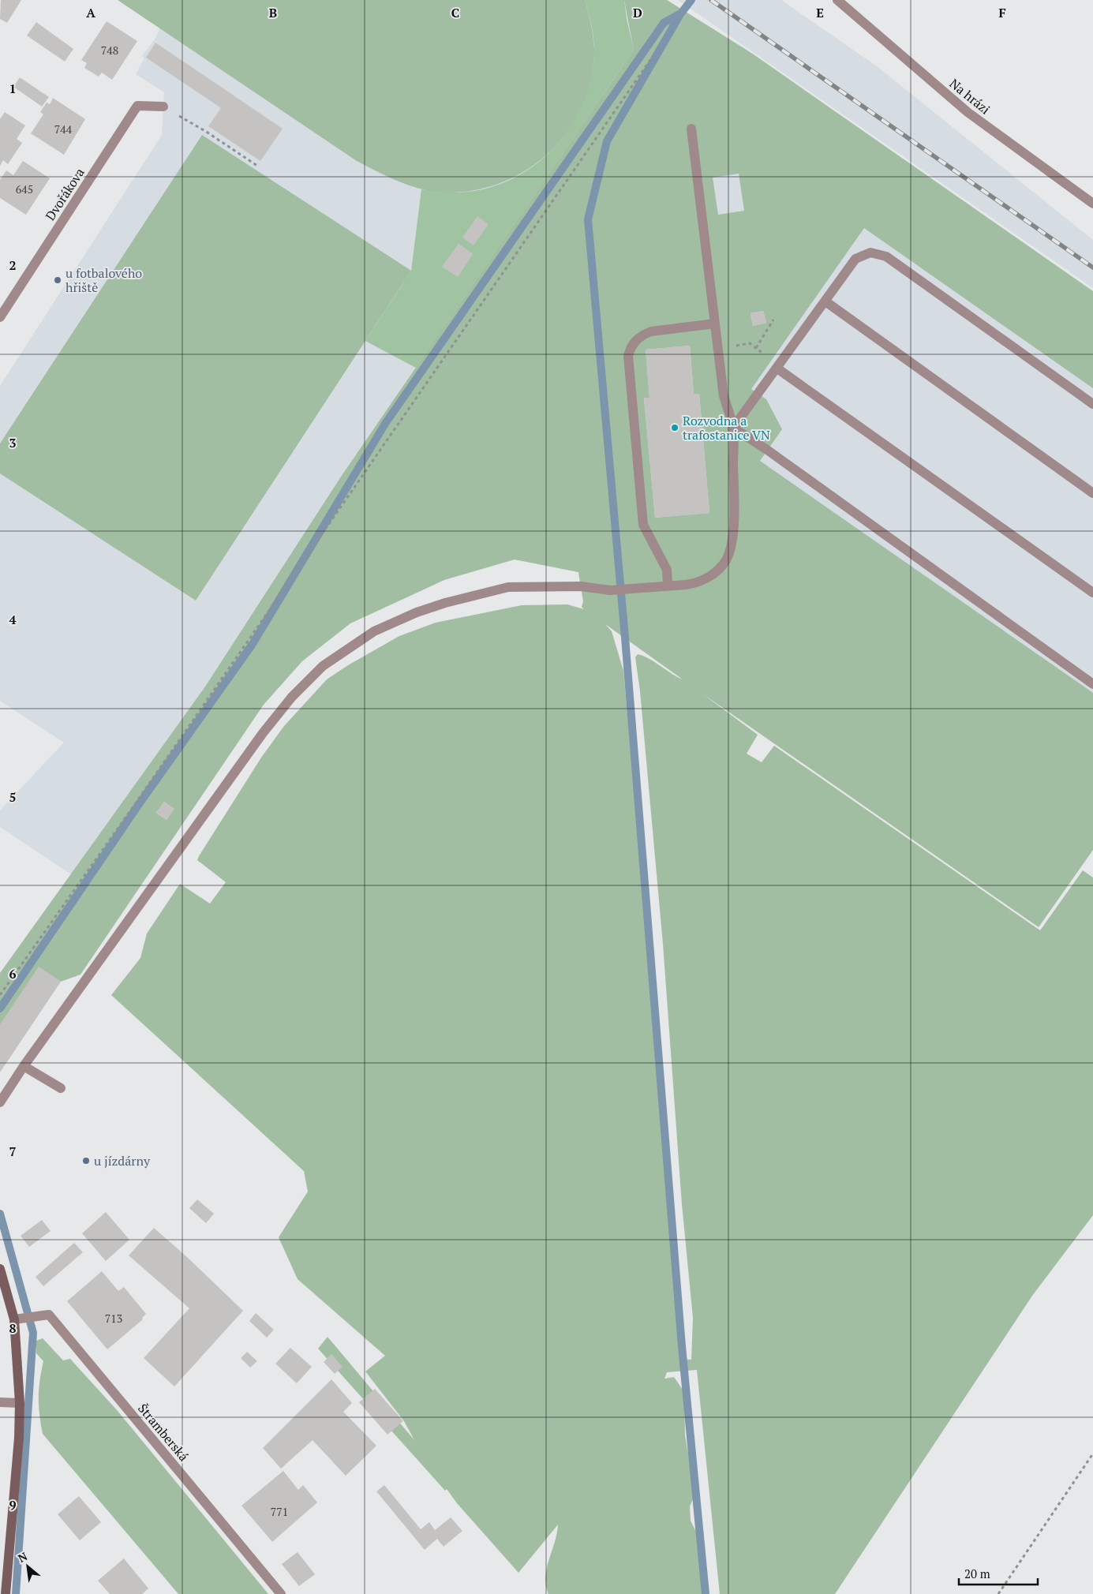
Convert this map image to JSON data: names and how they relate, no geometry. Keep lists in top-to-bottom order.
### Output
{
  "streets": {
    "street": ["Na hrázi", "Dvořákova", "Štramberská"]
  },
  "places": ["u fotbalového hřiště", "Rozvodna a trafostanice VN", "u jízdárny"],
  "house_numbers": [
    "748",
    "744",
    "645",
    "713",
    "771"
  ],
  "scale_bar": "20 m",
  "north": "top left",
  "grid": {
    "columns": [
      "A",
      "B",
      "C",
      "D",
      "E",
      "F"
    ],
    "rows": [
      "1",
      "2",
      "3",
      "4",
      "5",
      "6",
      "7",
      "8",
      "9"
    ]
  }
}
